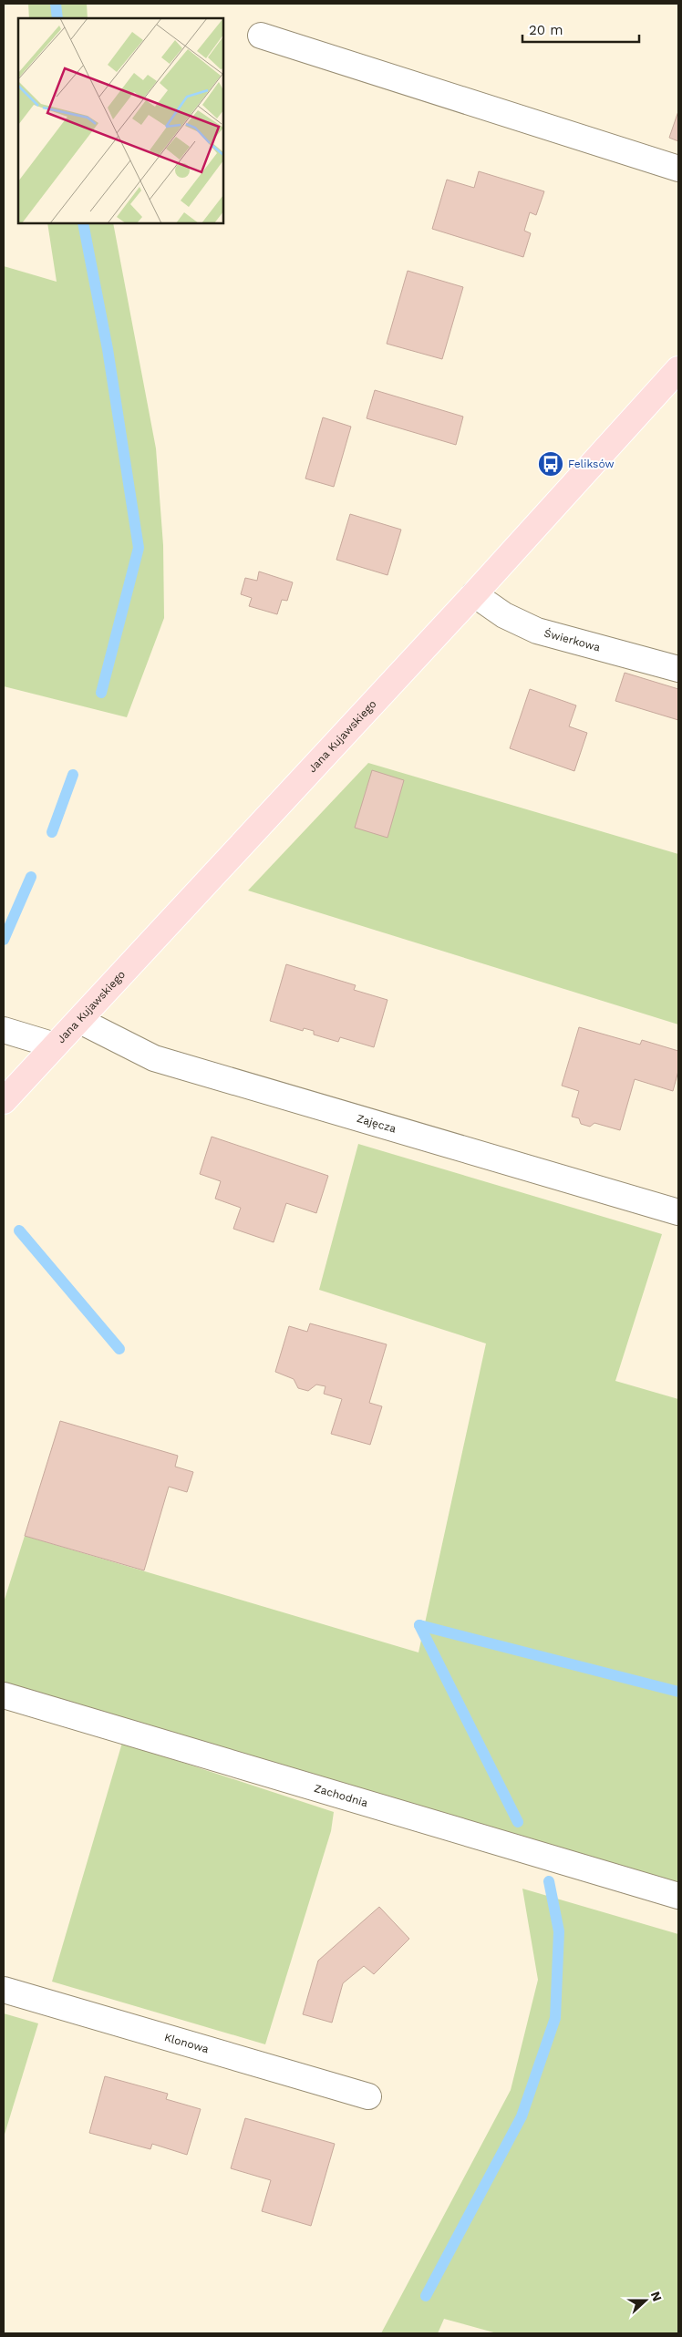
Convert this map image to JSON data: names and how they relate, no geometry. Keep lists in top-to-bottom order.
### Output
{
  "streets": {
    "main road": ["Jana Kujawskiego"],
    "street": [
      "Świerkowa",
      "Zajęcza",
      "Zachodnia",
      "Klonowa"
    ]
  },
  "crossings": [
    ["Świerkowa", "Jana Kujawskiego"],
    ["Jana Kujawskiego", "Zajęcza"]
  ],
  "places": {
    "bus stop": ["Feliksów"]
  },
  "scale_bar": "20 m",
  "north": "right"
}
